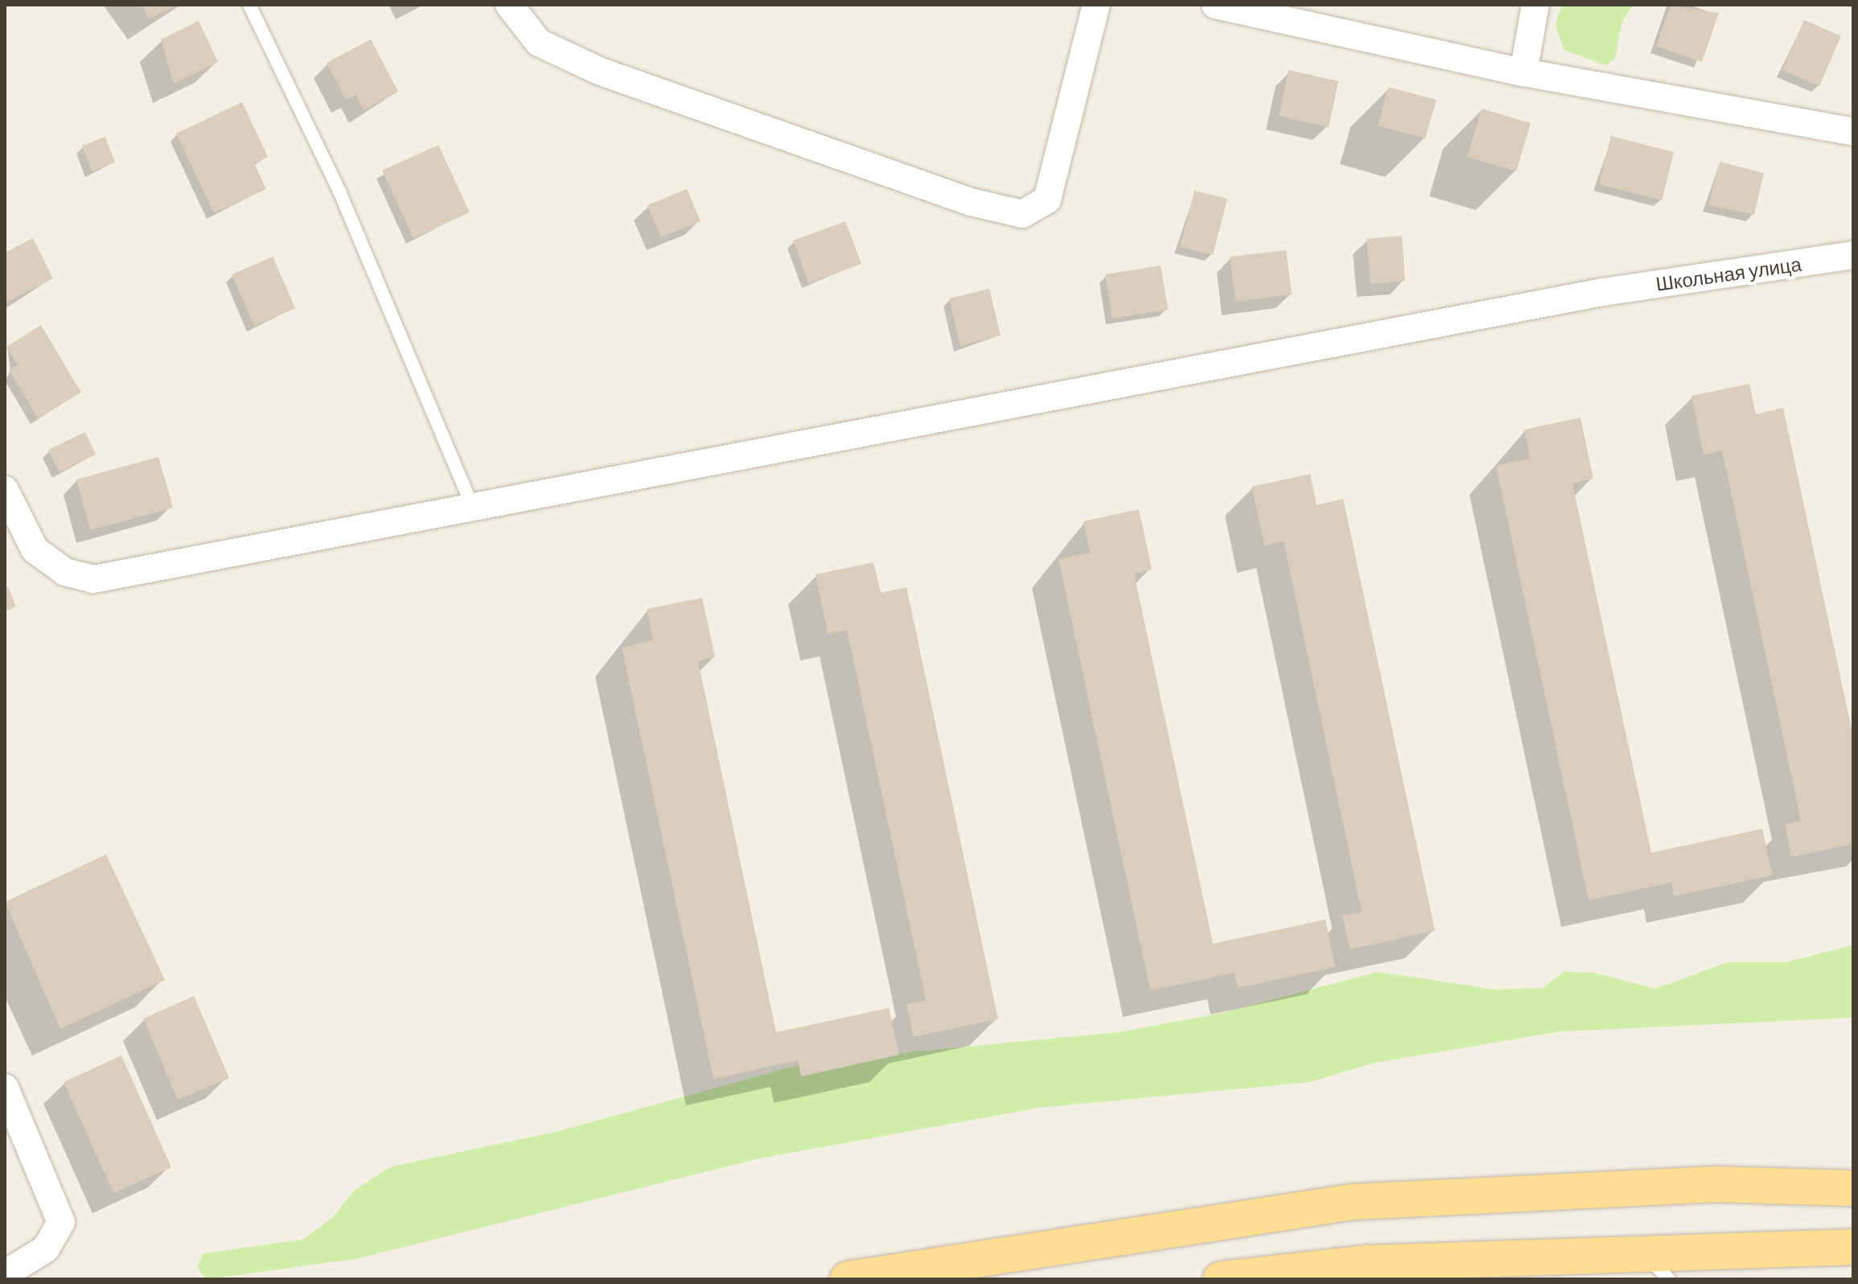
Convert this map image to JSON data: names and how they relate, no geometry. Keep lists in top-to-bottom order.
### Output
{
  "streets": {
    "street": ["Школьная улица"]
  }
}
